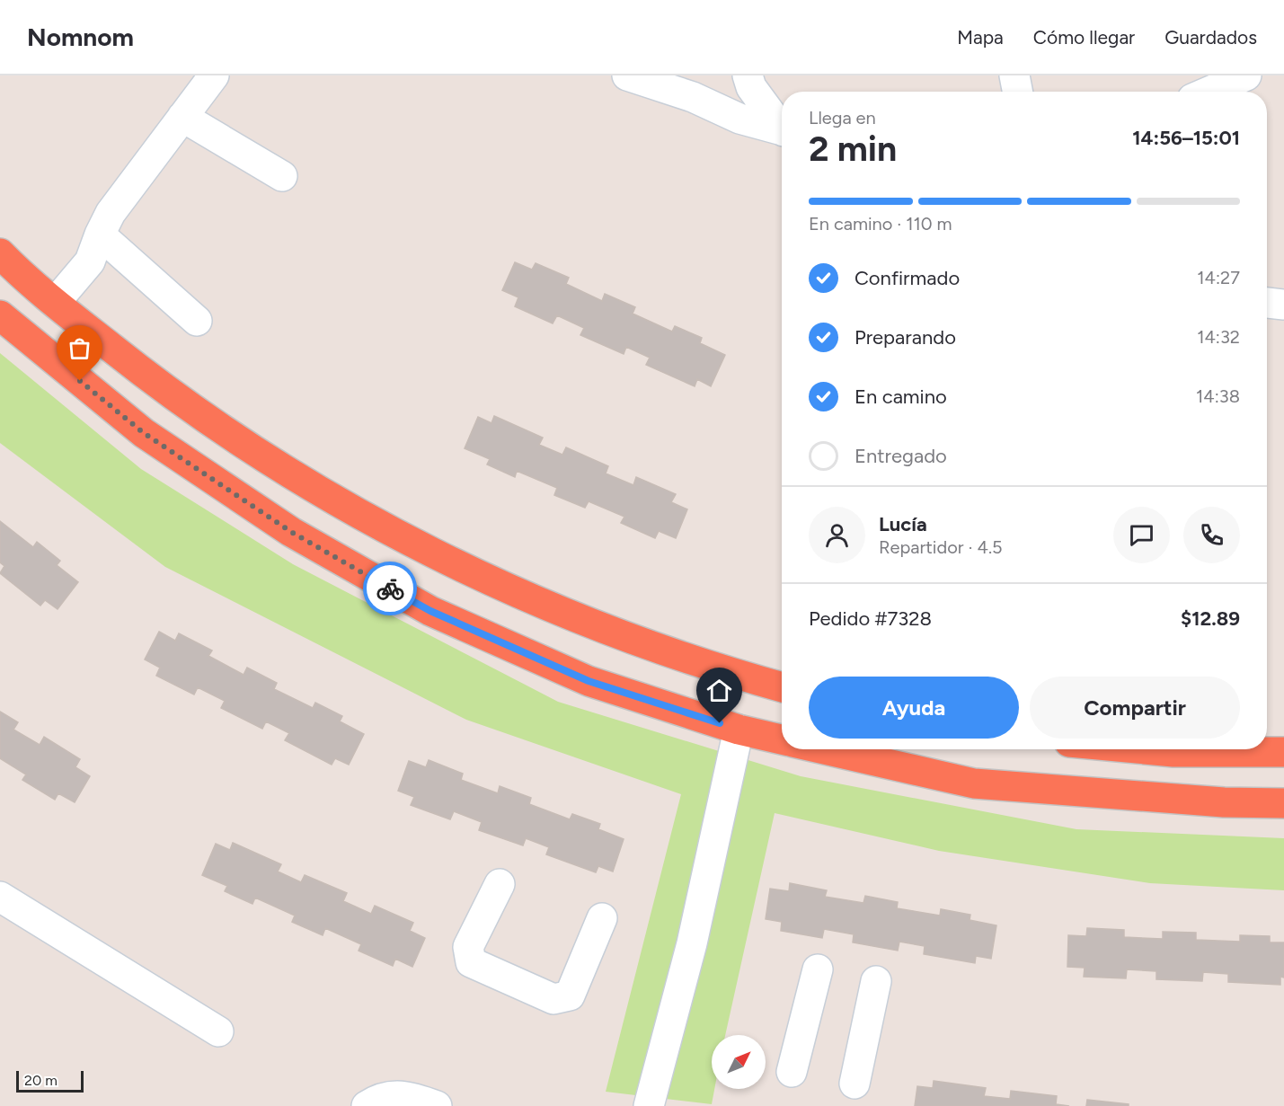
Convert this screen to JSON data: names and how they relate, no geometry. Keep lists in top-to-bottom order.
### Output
{
  "scale_bar": "20 m",
  "north": "top right",
  "page": {
    "header": "Nomnom",
    "nav": ["Mapa", "Cómo llegar", "Guardados"],
    "heading": ["2 min", "Llega en", "14:56–15:01"],
    "panel": [
      "Lucía",
      "Repartidor · 4.5",
      "Pedido #7328",
      "$12.89"
    ],
    "bar": "En camino · 110 m",
    "list": [
      ["Confirmado", "14:27"],
      ["Preparando", "14:32"],
      ["En camino", "14:38"],
      "Entregado"
    ],
    "buttons": ["Ayuda", "Compartir"],
    "scale": "20 m"
  }
}
